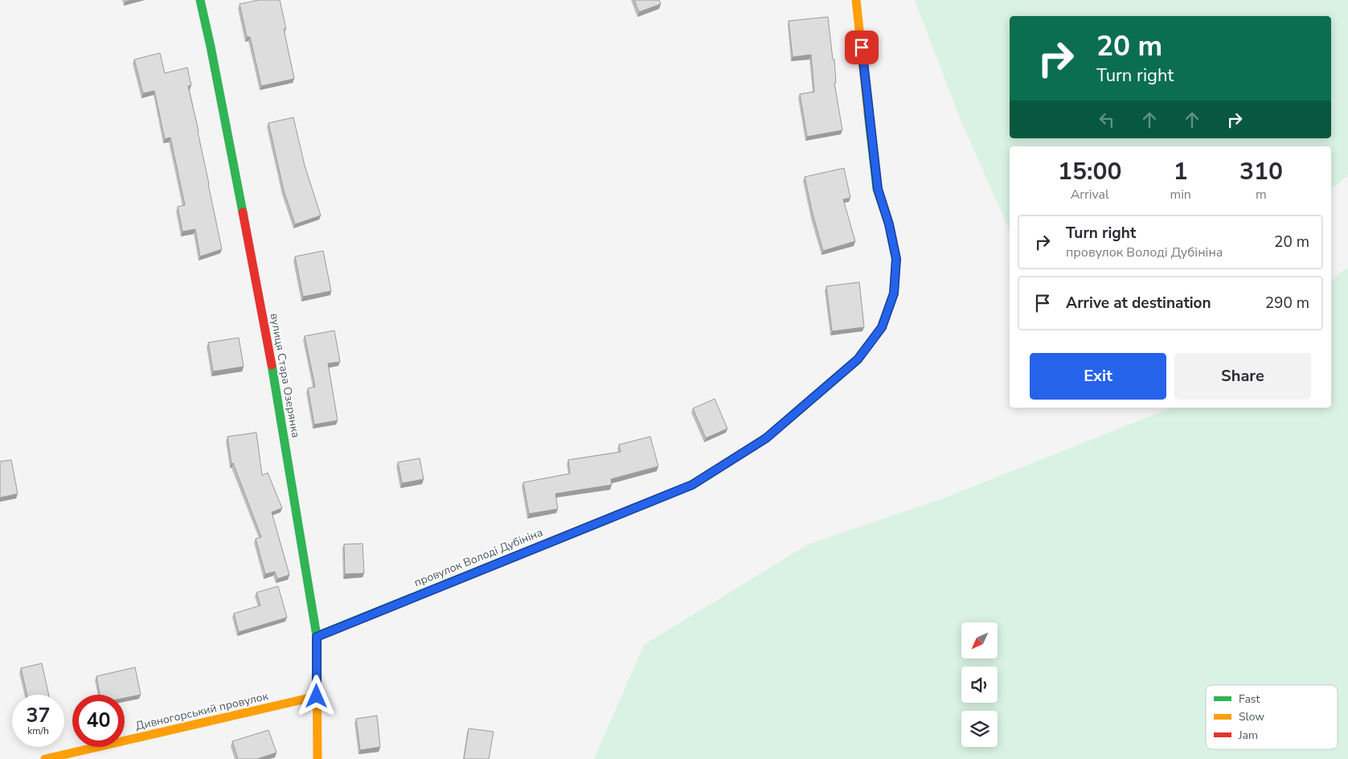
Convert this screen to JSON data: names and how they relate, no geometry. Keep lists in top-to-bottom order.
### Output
{
  "streets": {
    "street": ["вулиця Стара Озерянка", "провулок Володі Дубініна", "Дивногорський провулок"]
  },
  "crossings": [
    ["вулиця Стара Озерянка", "провулок Володі Дубініна"],
    ["вулиця Стара Озерянка", "Дивногорський провулок"]
  ],
  "legend": ["Fast", "Slow", "Jam"],
  "north": "bottom left",
  "page": {
    "turn": ["20 m", "Turn right"],
    "eta": [
      "15:00",
      "Arrival",
      "1",
      "min",
      "310",
      "m"
    ],
    "list": [
      {
        "name": "Turn right",
        "note": "провулок Володі Дубініна",
        "value": "20 m"
      },
      {
        "name": "Arrive at destination",
        "value": "290 m"
      }
    ],
    "buttons": ["Exit", "Share"],
    "speed": "37 km/h",
    "limit": "40"
  }
}
